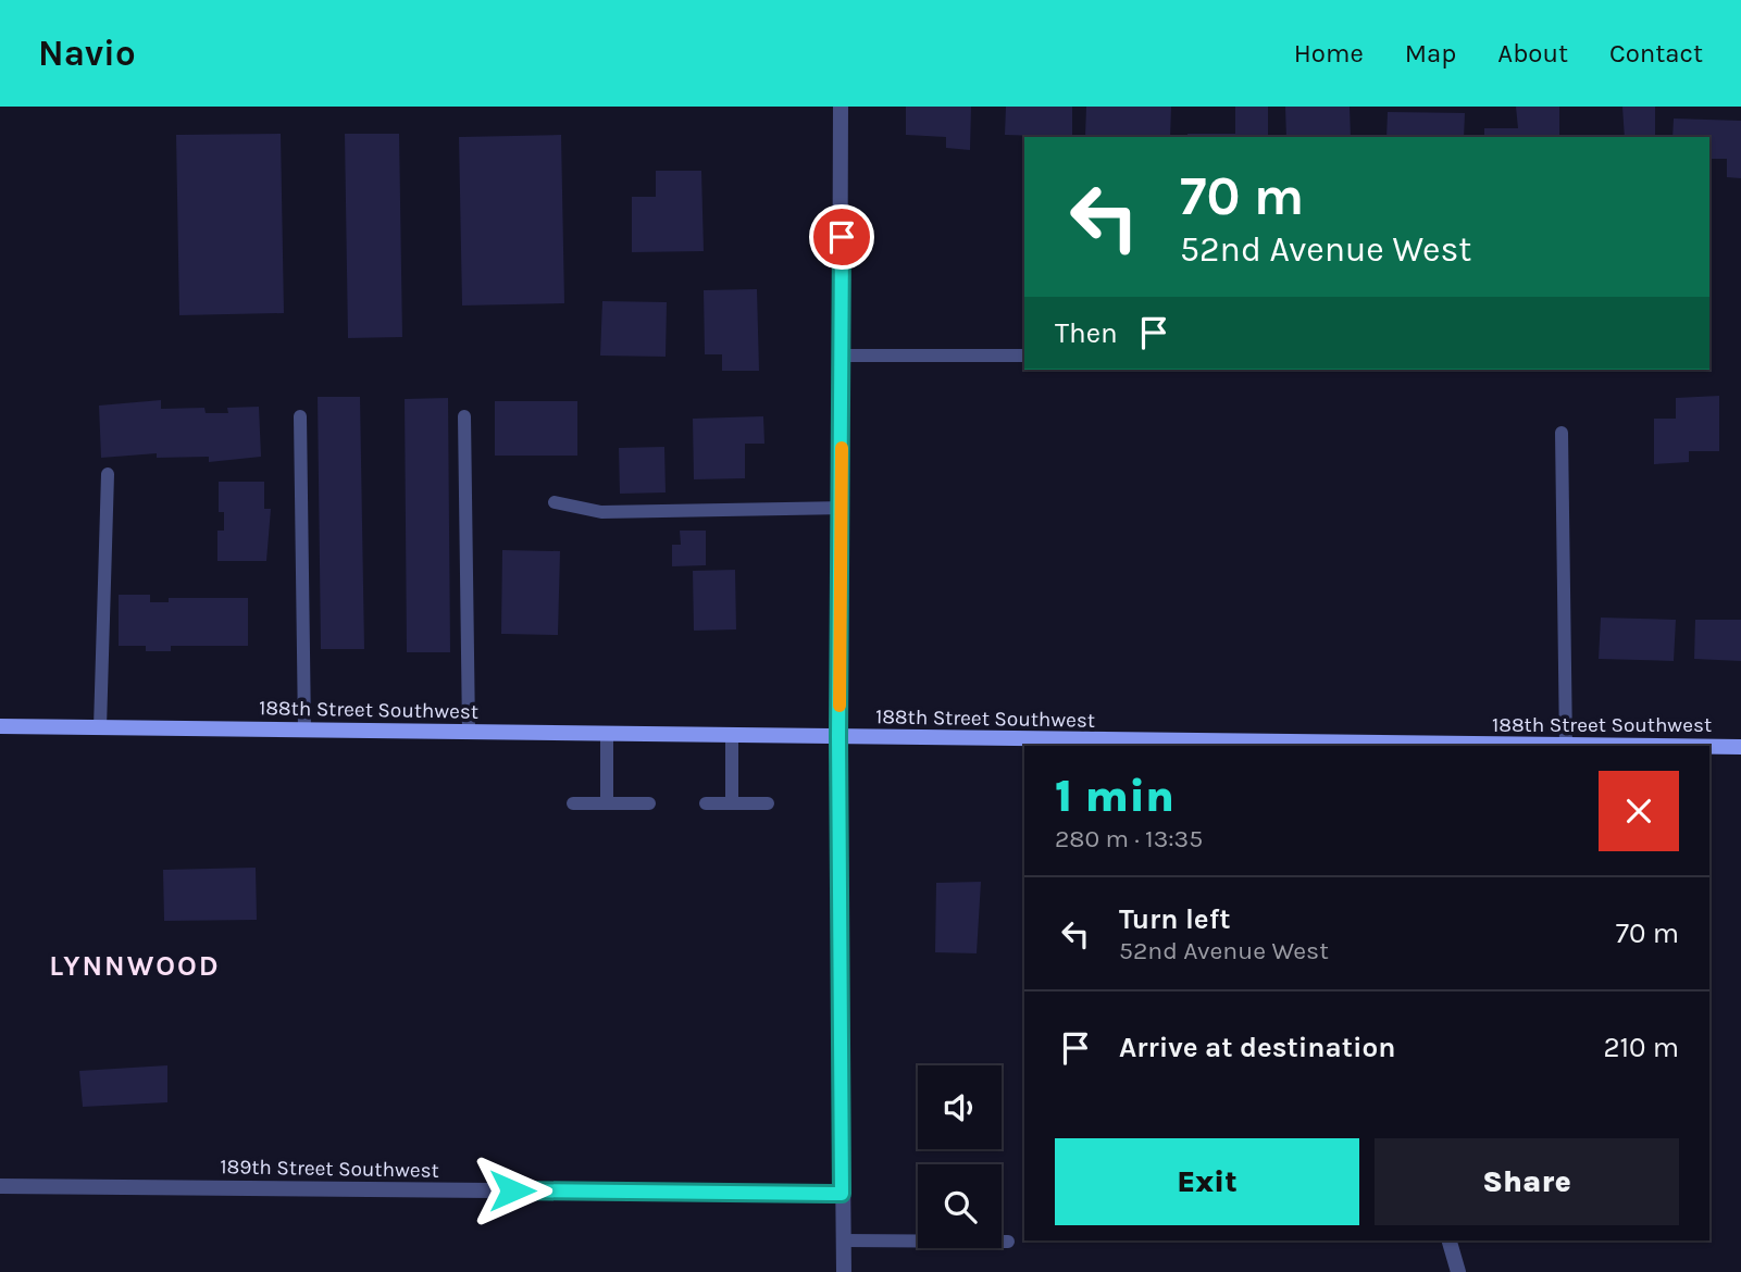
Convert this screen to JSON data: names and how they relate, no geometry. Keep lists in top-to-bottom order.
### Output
{
  "streets": {
    "street": ["188th Street Southwest", "189th Street Southwest"]
  },
  "districts": ["LYNNWOOD"],
  "page": {
    "header": "Navio",
    "nav": [
      "Home",
      "Map",
      "About",
      "Contact"
    ],
    "turn": ["70 m", "52nd Avenue West"],
    "then": "Then",
    "heading": ["1 min", "280 m · 13:35"],
    "list": [
      {
        "name": "Turn left",
        "note": "52nd Avenue West",
        "value": "70 m"
      },
      {
        "name": "Arrive at destination",
        "value": "210 m"
      }
    ],
    "buttons": ["Exit", "Share"]
  }
}
